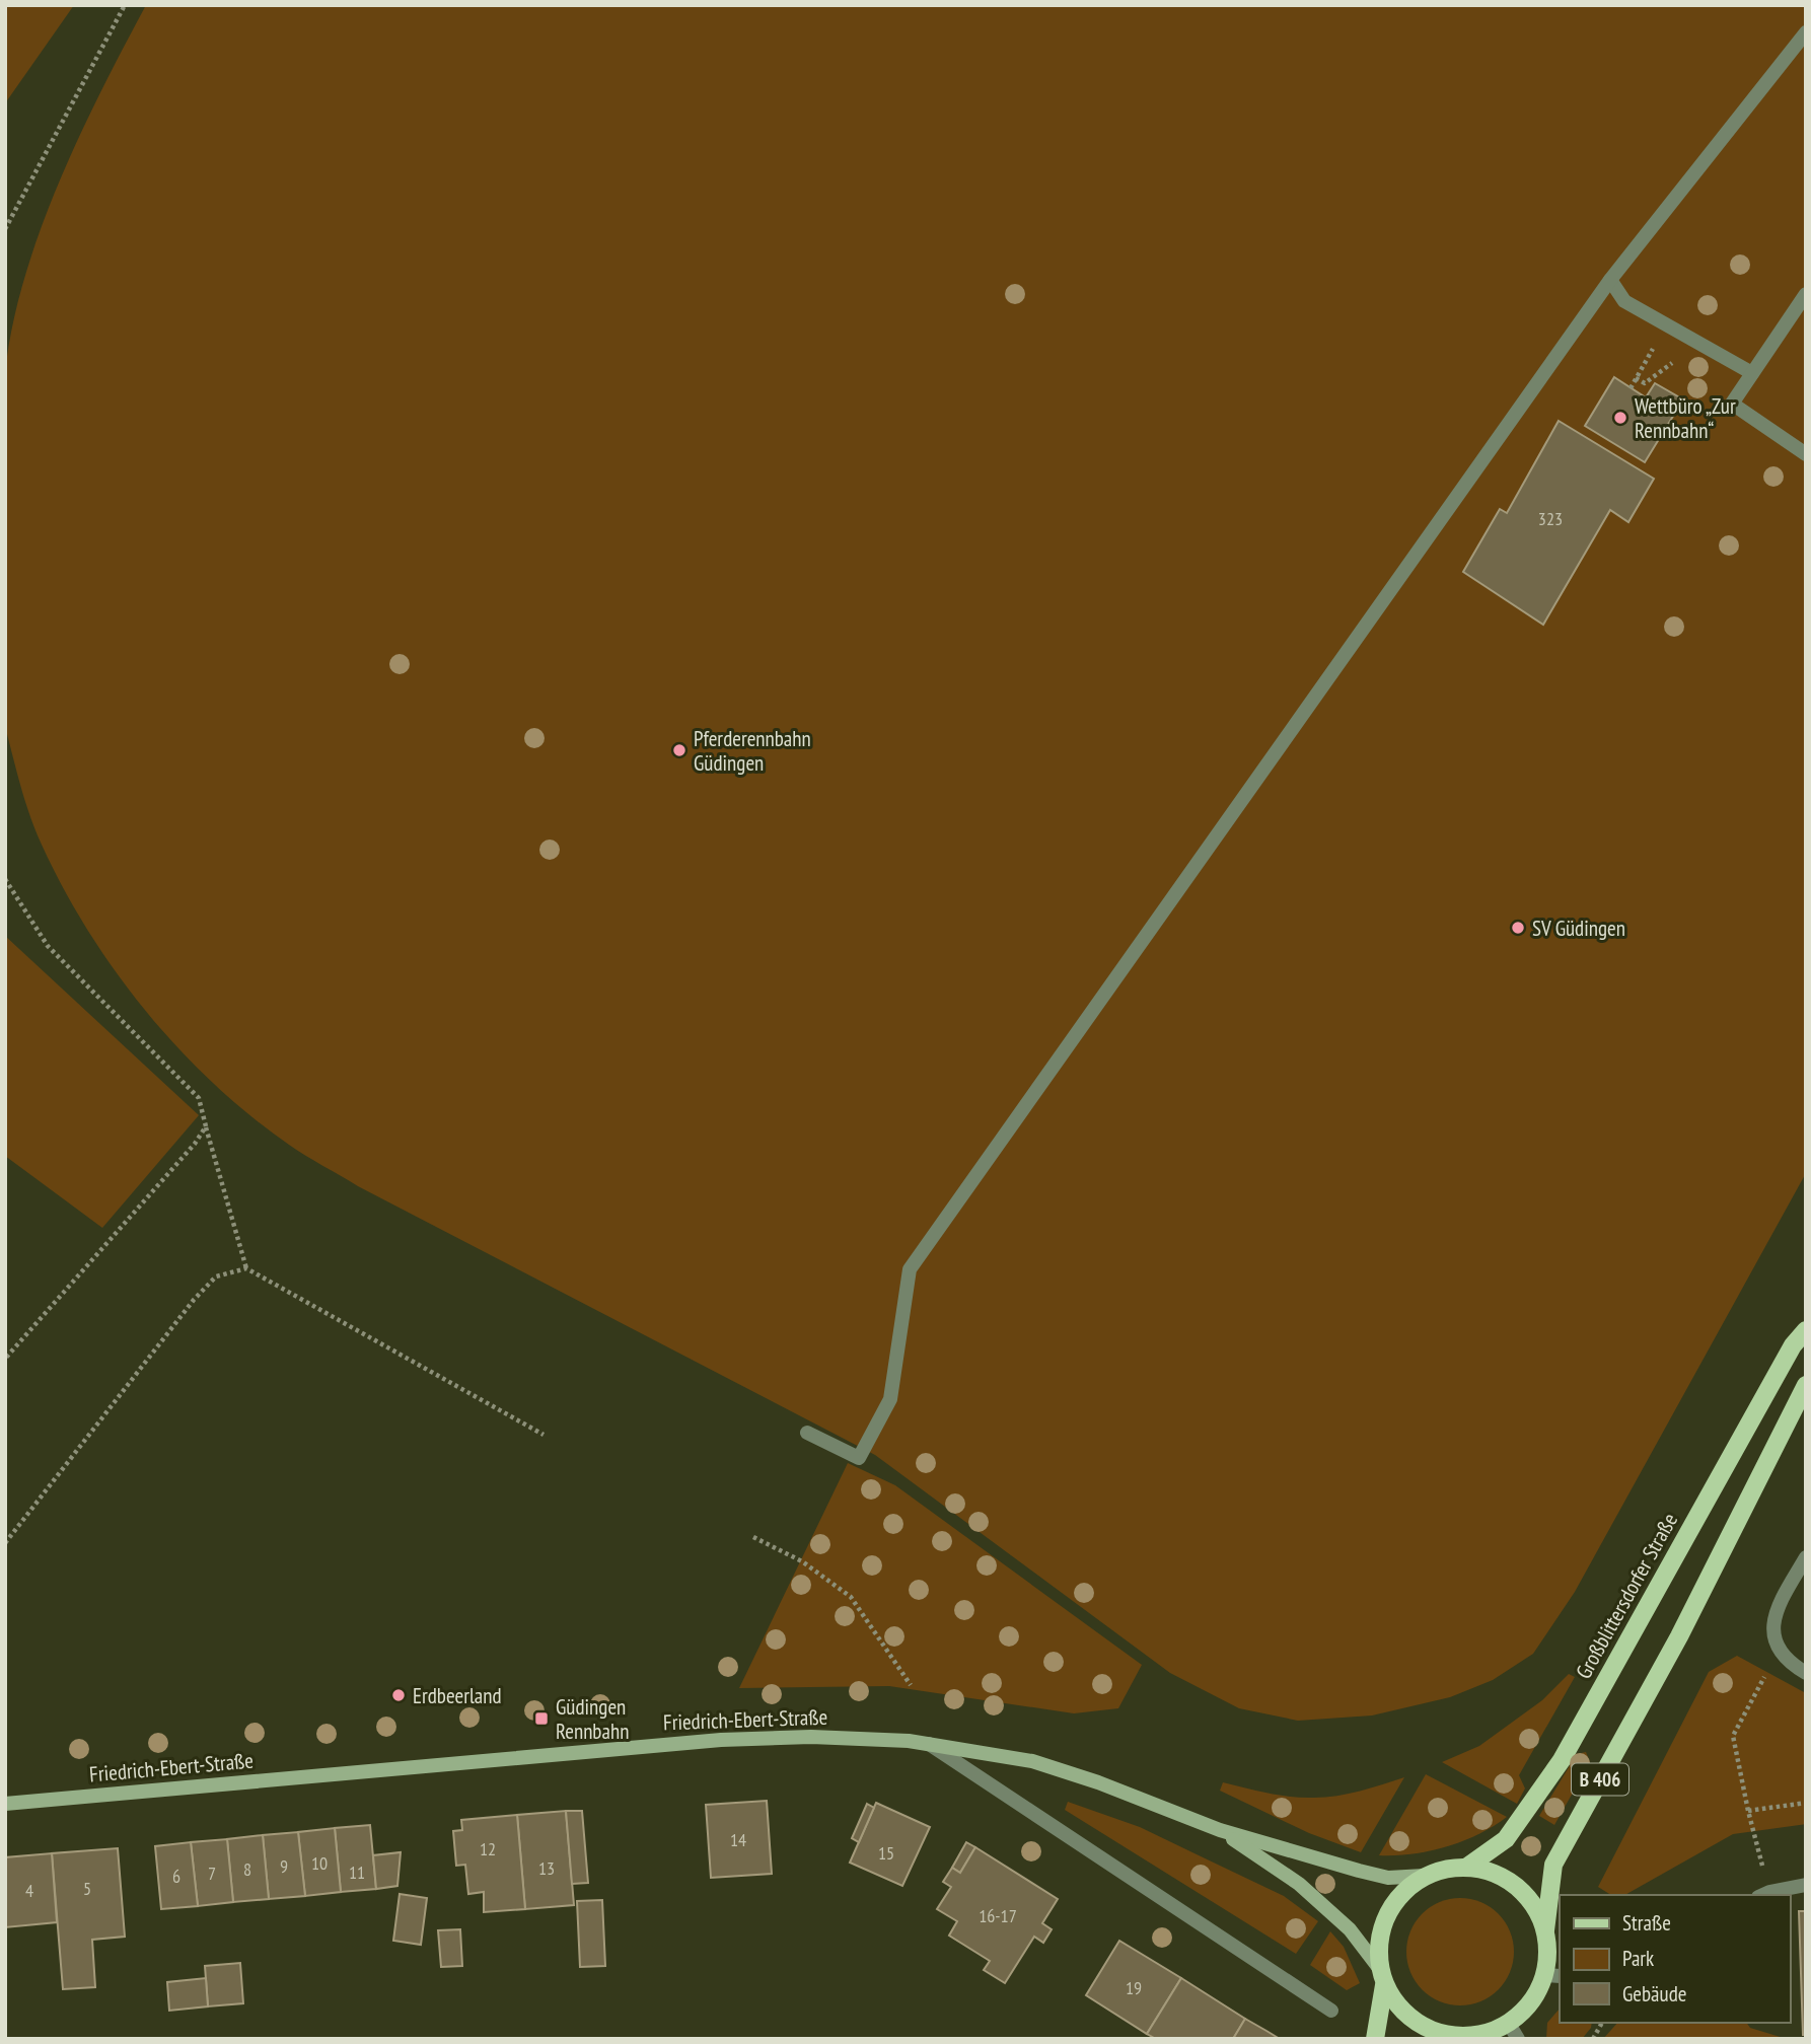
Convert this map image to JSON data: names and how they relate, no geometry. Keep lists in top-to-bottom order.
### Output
{
  "streets": {
    "main road": ["Großblittersdorfer Straße", "Friedrich-Ebert-Straße", "B 406"]
  },
  "crossings": [
    ["Großblittersdorfer Straße", "Friedrich-Ebert-Straße"],
    ["Großblittersdorfer Straße", "B 406"],
    ["Friedrich-Ebert-Straße", "B 406"]
  ],
  "places": {
    "other": [
      "Wettbüro „Zur Rennbahn“",
      "Pferderennbahn Güdingen",
      "SV Güdingen",
      "Erdbeerland"
    ],
    "transit": ["Güdingen Rennbahn"]
  },
  "house_numbers": [
    "323",
    "14",
    "12",
    "15",
    "10",
    "9",
    "13",
    "8",
    "11",
    "7",
    "6",
    "5",
    "4",
    "16-17",
    "19"
  ],
  "legend": ["Straße", "Park", "Gebäude"]
}
